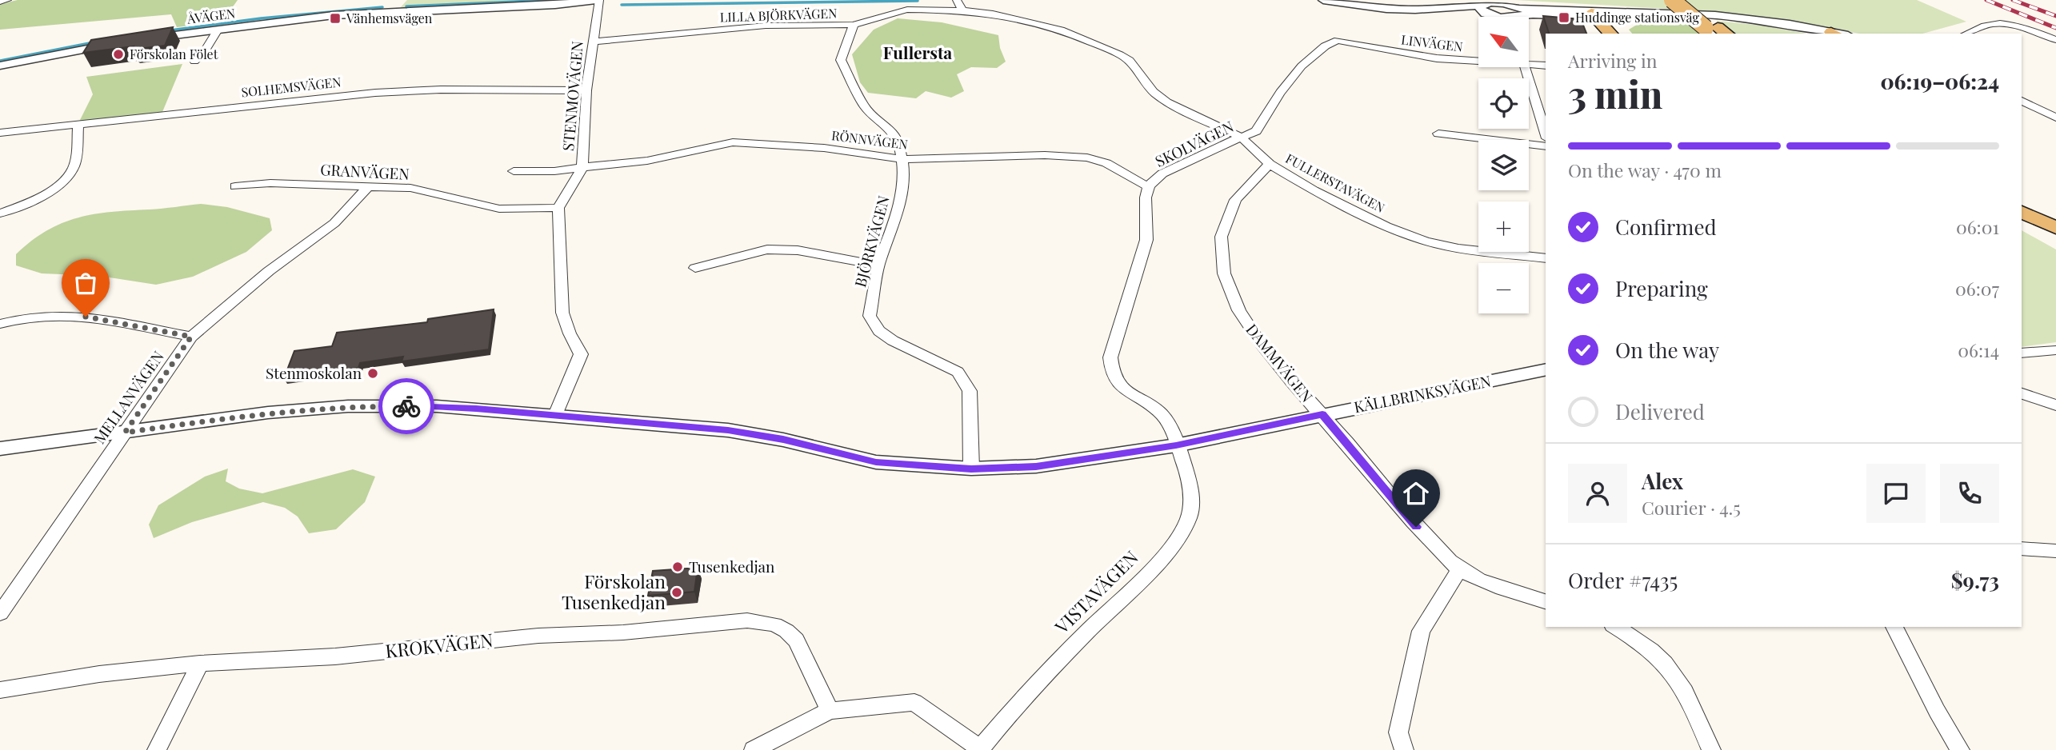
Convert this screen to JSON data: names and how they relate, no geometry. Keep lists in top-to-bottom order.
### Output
{
  "streets": {
    "street": [
      "LILLA BJÖRKVÄGEN",
      "ÅVÄGEN",
      "LINVÄGEN",
      "SOLHEMSVÄGEN",
      "STENMOVÄGEN",
      "RÖNNVÄGEN",
      "SKOLVÄGEN",
      "GRANVÄGEN",
      "FULLERSTAVÄGEN",
      "BJÖRKVÄGEN",
      "DAMMVÄGEN",
      "KÄLLBRINKSVÄGEN",
      "MELLANVÄGEN",
      "VISTAVÄGEN",
      "KROKVÄGEN"
    ]
  },
  "crossings": [
    ["LILLA BJÖRKVÄGEN", "STENMOVÄGEN"],
    ["LILLA BJÖRKVÄGEN", "FULLERSTAVÄGEN"],
    ["LILLA BJÖRKVÄGEN", "BJÖRKVÄGEN"],
    ["ÅVÄGEN", "STENMOVÄGEN"],
    ["LINVÄGEN", "SKOLVÄGEN"],
    ["SOLHEMSVÄGEN", "STENMOVÄGEN"],
    ["STENMOVÄGEN", "RÖNNVÄGEN"],
    ["STENMOVÄGEN", "GRANVÄGEN"],
    ["RÖNNVÄGEN", "SKOLVÄGEN"],
    ["RÖNNVÄGEN", "BJÖRKVÄGEN"],
    ["SKOLVÄGEN", "FULLERSTAVÄGEN"],
    ["SKOLVÄGEN", "KÄLLBRINKSVÄGEN"],
    ["SKOLVÄGEN", "VISTAVÄGEN"],
    ["GRANVÄGEN", "MELLANVÄGEN"],
    ["FULLERSTAVÄGEN", "DAMMVÄGEN"],
    ["BJÖRKVÄGEN", "KÄLLBRINKSVÄGEN"],
    ["DAMMVÄGEN", "KÄLLBRINKSVÄGEN"],
    ["KÄLLBRINKSVÄGEN", "MELLANVÄGEN"],
    ["KÄLLBRINKSVÄGEN", "VISTAVÄGEN"]
  ],
  "districts": ["Fullersta"],
  "places": {
    "transit": ["Huddinge stationsväg", "Vänhemsvägen"],
    "other": [
      "Förskolan Fölet",
      "Stenmoskolan",
      "Tusenkedjan",
      "Förskolan Tusenkedjan"
    ]
  },
  "north": "top left",
  "page": {
    "map_buttons": ["+", "−"],
    "heading": ["3 min", "Arriving in", "06:19–06:24"],
    "panel": [
      "Alex",
      "Courier · 4.5",
      "Order #7435",
      "$9.73"
    ],
    "bar": "On the way · 470 m",
    "list": [
      ["Confirmed", "06:01"],
      ["Preparing", "06:07"],
      ["On the way", "06:14"],
      "Delivered"
    ]
  }
}
